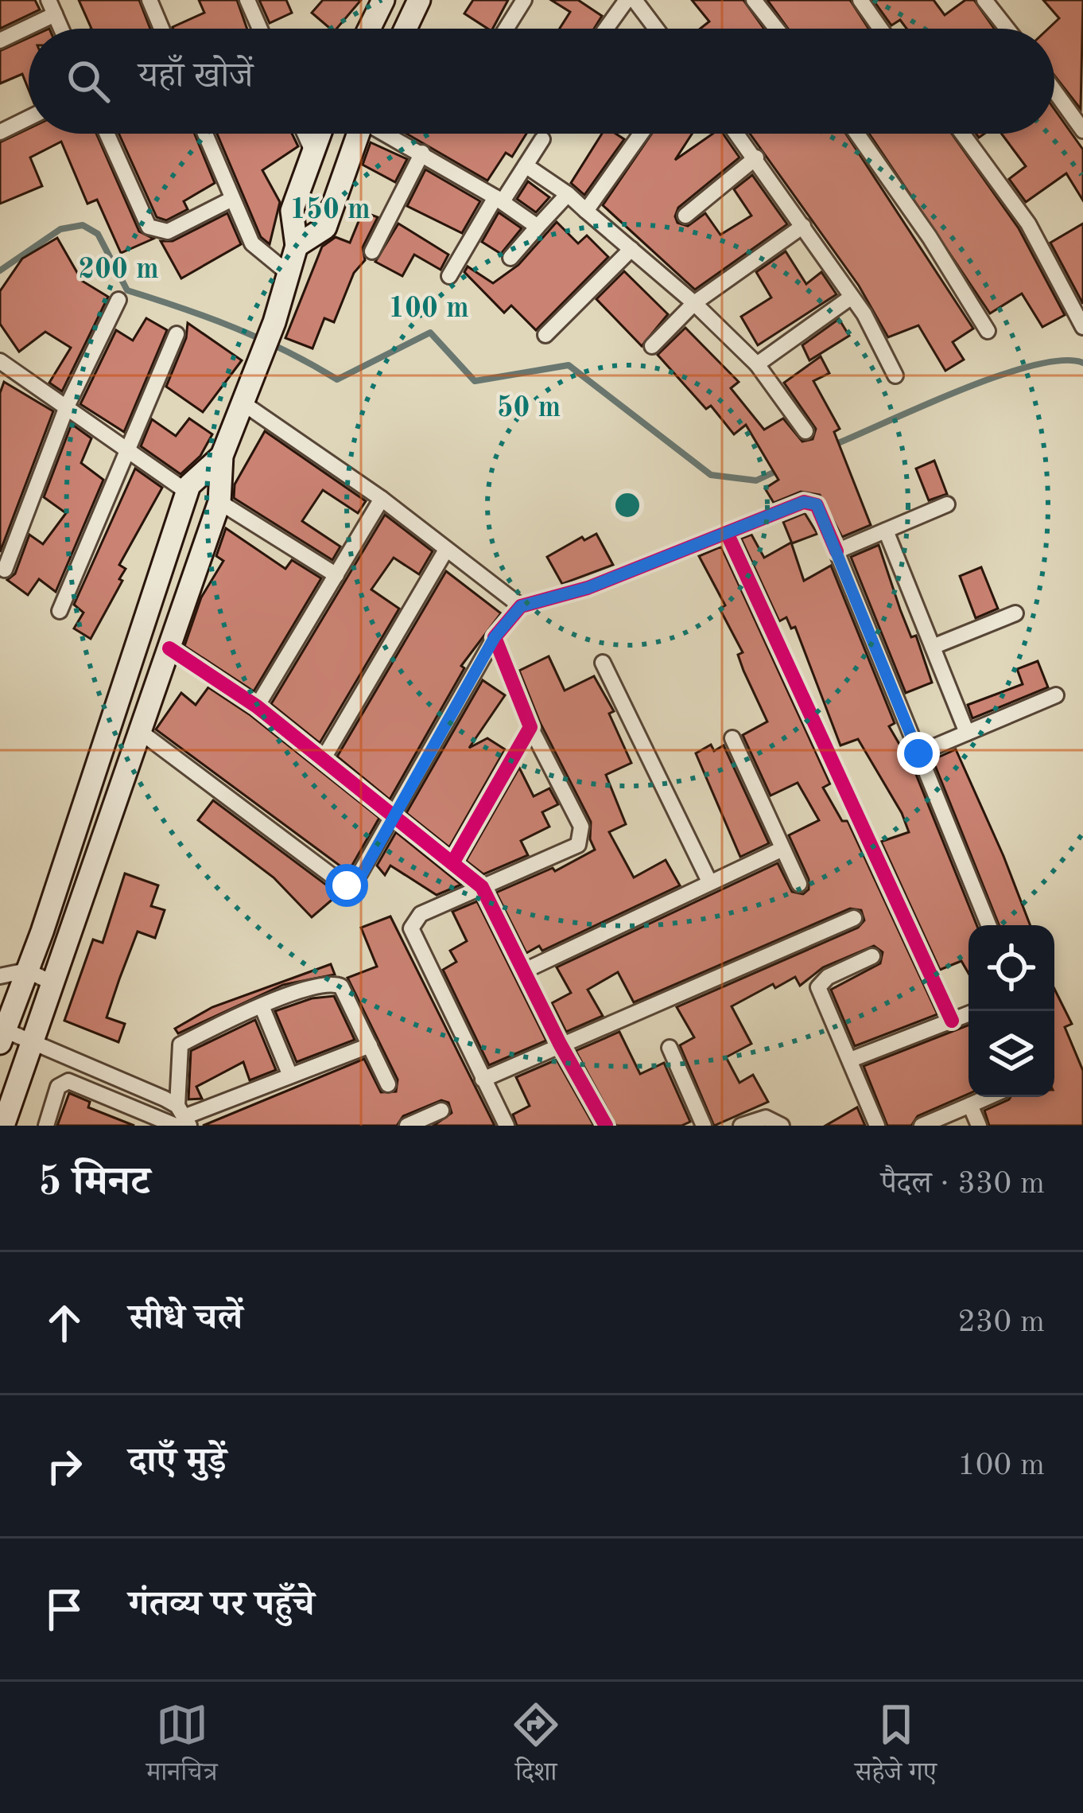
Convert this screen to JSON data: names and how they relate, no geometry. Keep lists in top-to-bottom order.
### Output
{
  "page": {
    "search": "यहाँ खोजें",
    "heading": ["5 मिनट", "पैदल · 330 m"],
    "list": [
      ["सीधे चलें", "230 m"],
      ["दाएँ मुड़ें", "100 m"],
      "गंतव्य पर पहुँचे"
    ],
    "nav": ["मानचित्र", "दिशा", "सहेजे गए"]
  },
  "rings": [
    "150 m",
    "200 m",
    "100 m",
    "50 m"
  ]
}
